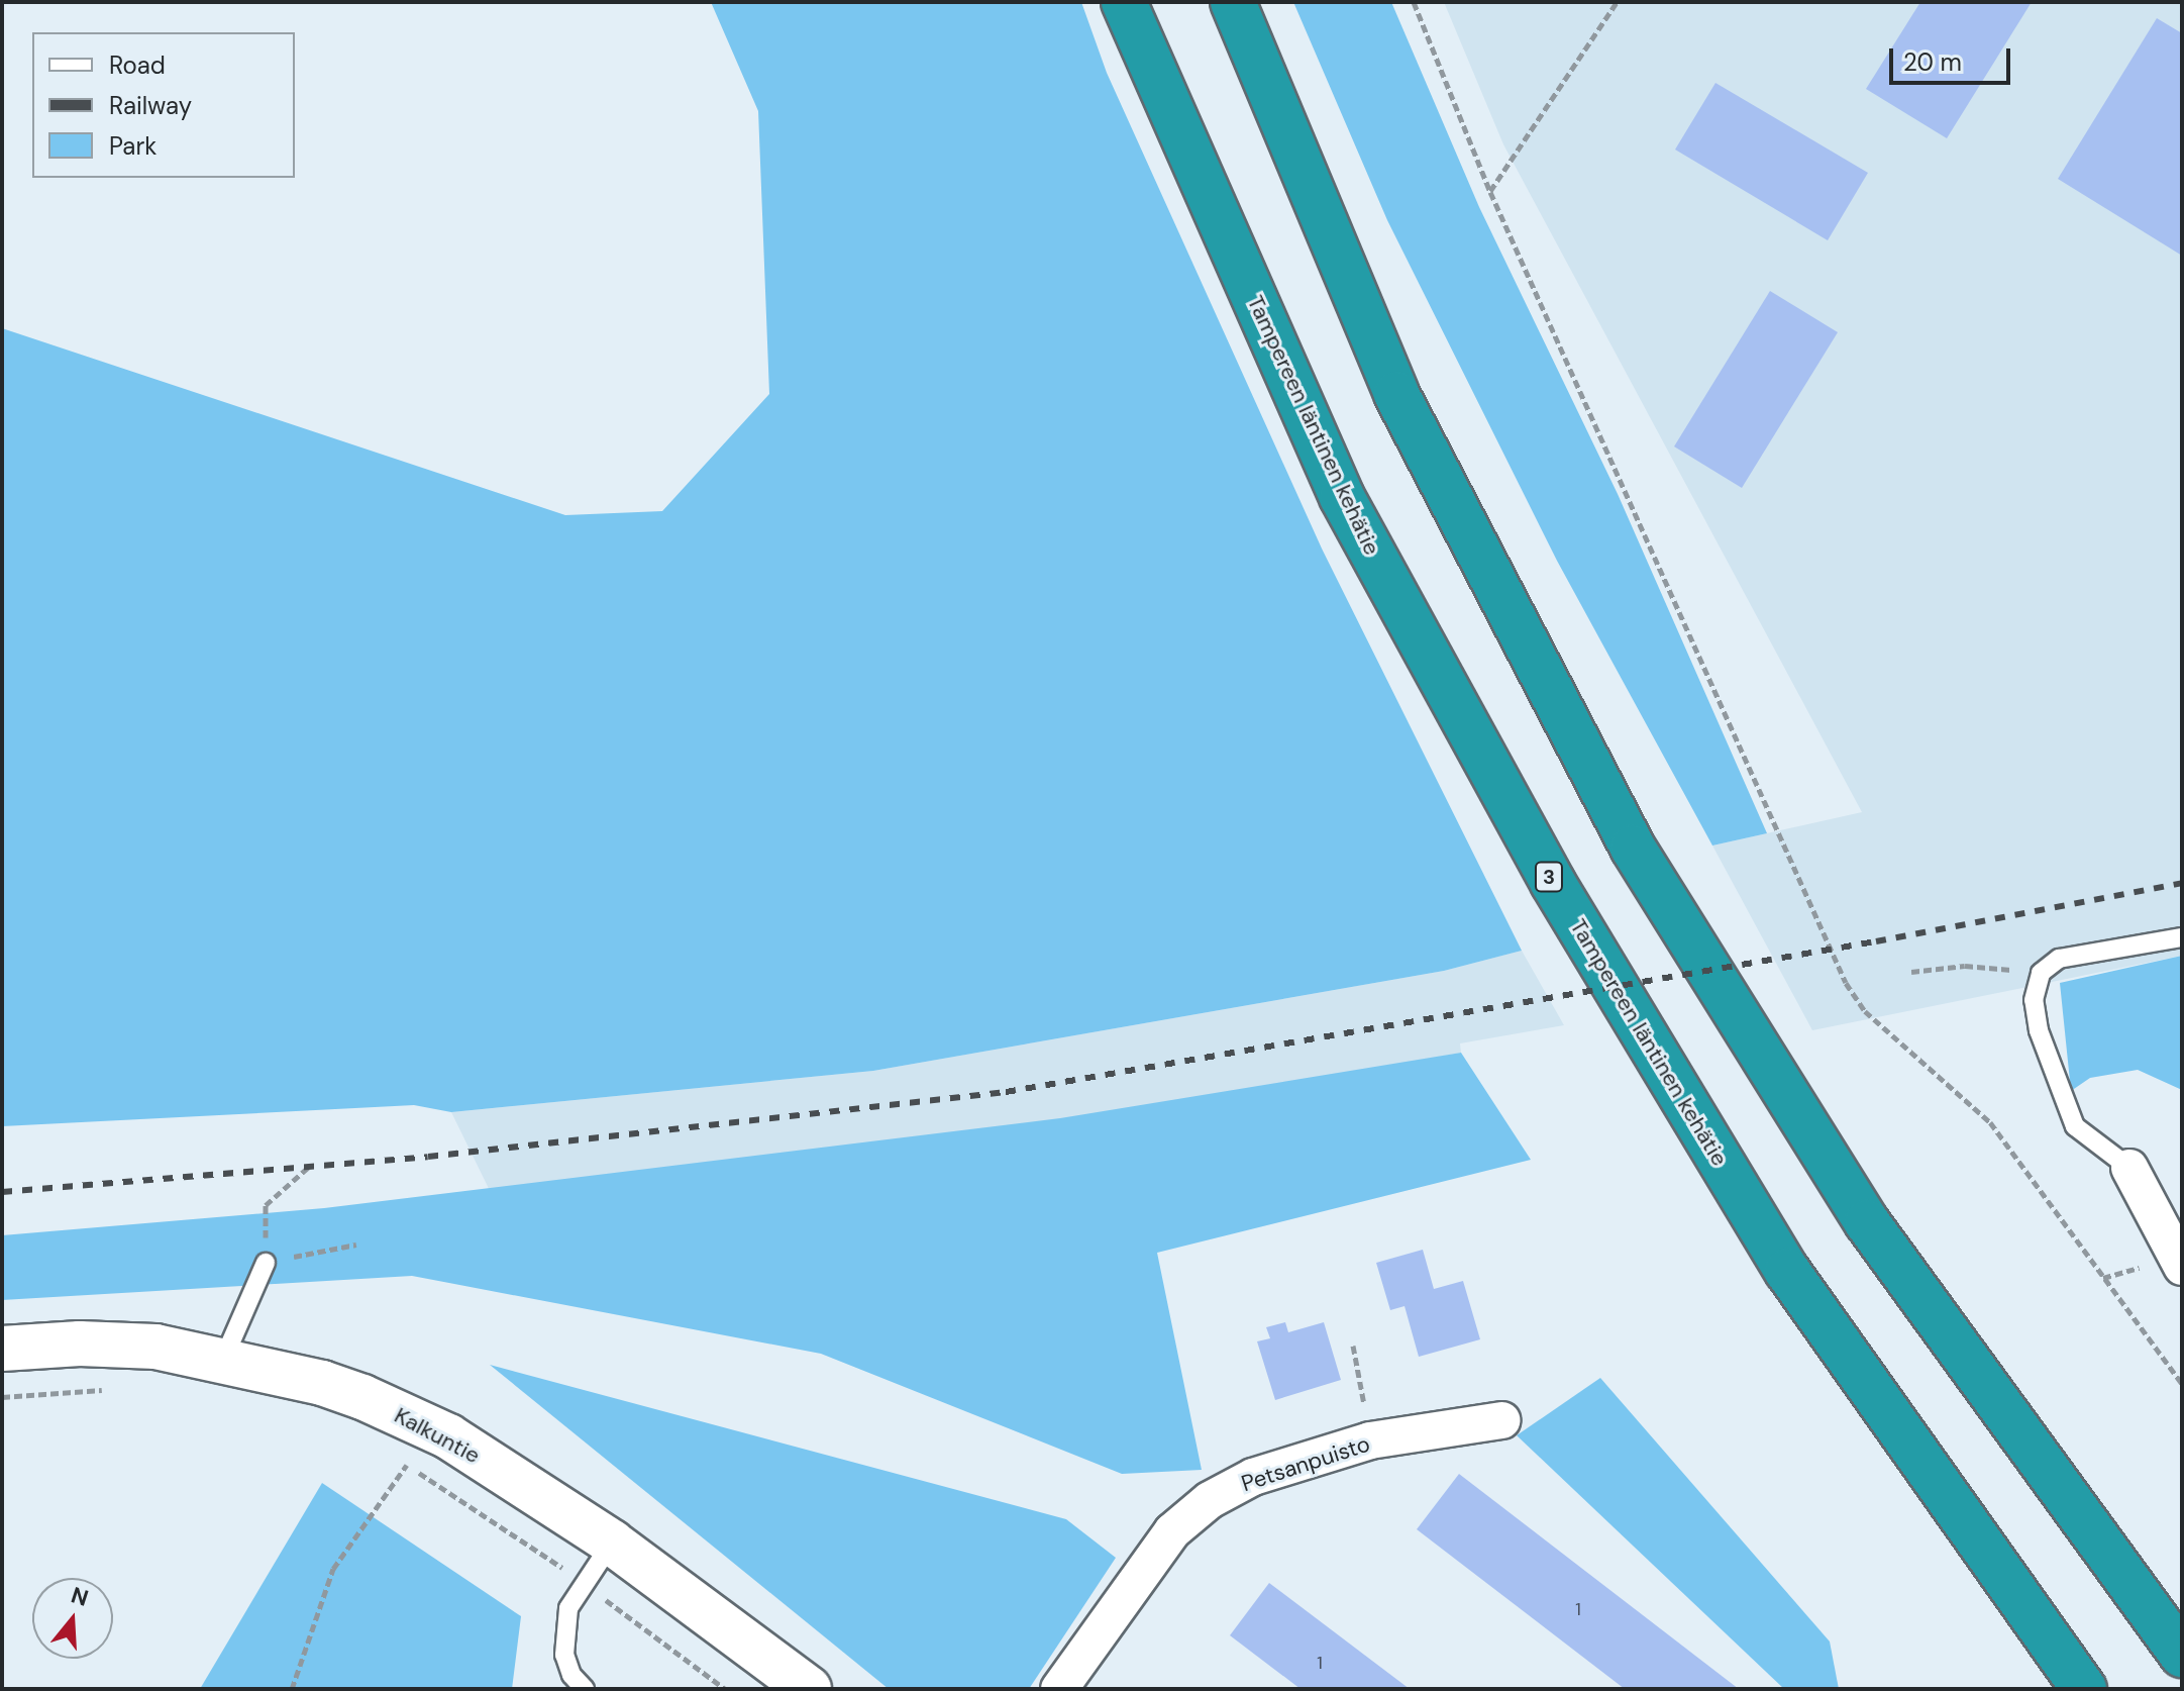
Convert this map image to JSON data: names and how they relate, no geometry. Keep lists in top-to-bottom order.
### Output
{
  "streets": {
    "highway": ["Tampereen läntinen kehätie", "3"],
    "street": ["Kalkuntie", "Petsanpuisto"]
  },
  "house_numbers": ["1", "1"],
  "legend": ["Road", "Railway", "Park"],
  "scale_bar": "20 m",
  "north": "top"
}
